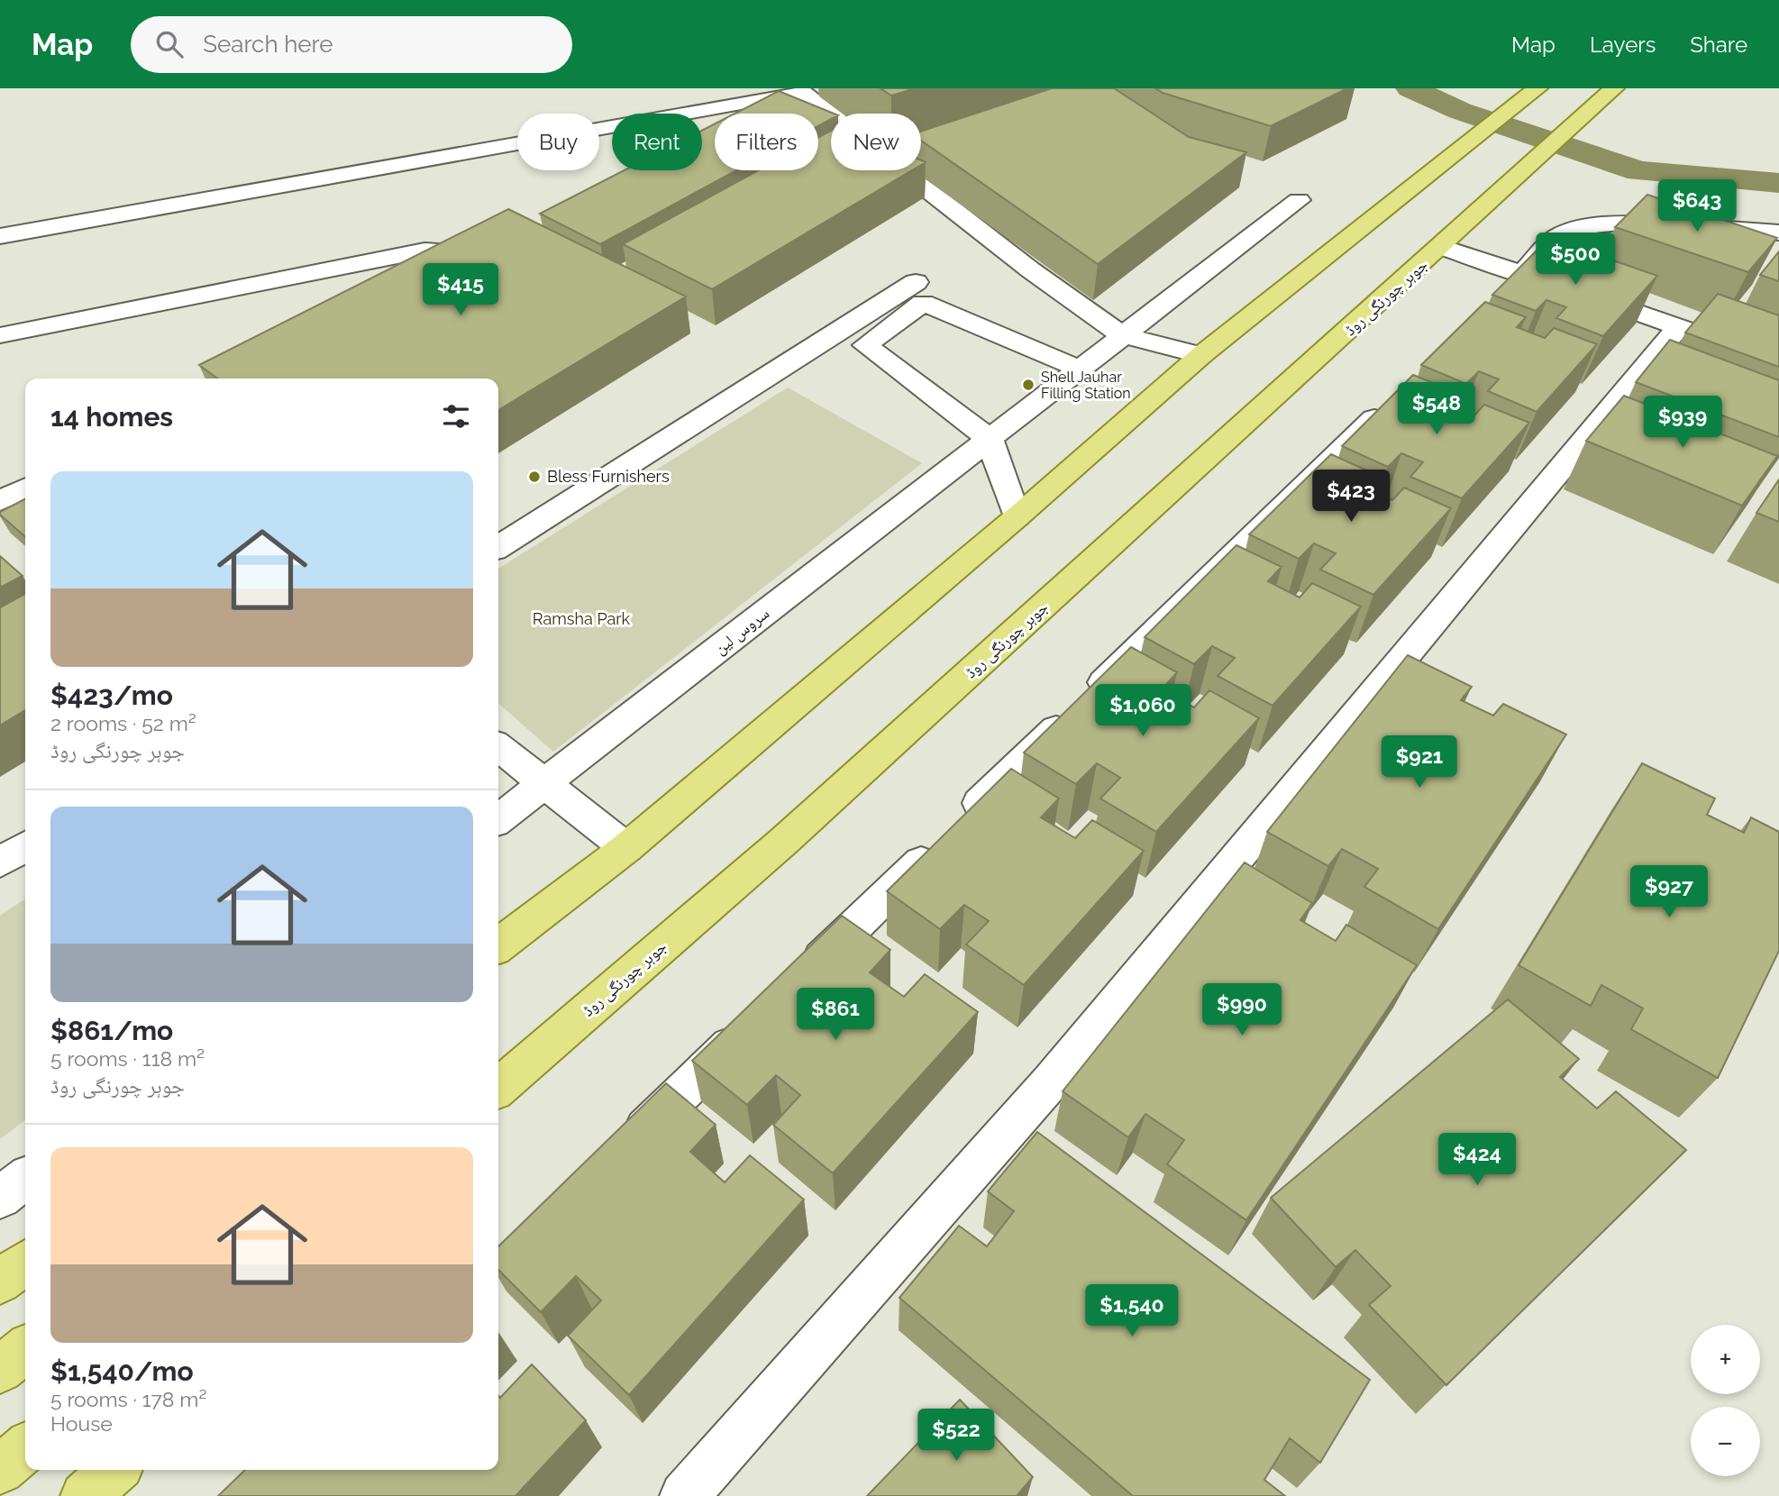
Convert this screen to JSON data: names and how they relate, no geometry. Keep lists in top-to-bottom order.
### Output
{
  "streets": {
    "main road": ["جوہر چورنگی روڈ"],
    "street": ["سروس لین"]
  },
  "parks": ["Ramsha Park"],
  "places": ["Shell Jauhar Filling Station", "Bless Furnishers"],
  "page": {
    "header": "Map",
    "search": "Search here",
    "nav": ["Map", "Layers", "Share"],
    "chip": [
      "Buy",
      "Rent",
      "Filters",
      "New"
    ],
    "price": [
      "$643",
      "$500",
      "$415",
      "$548",
      "$939",
      "$423",
      "$1,060",
      "$921",
      "$927",
      "$990",
      "$861",
      "$424",
      "$1,540",
      "$522"
    ],
    "heading": "14 homes",
    "list": [
      {
        "name": "$423/mo",
        "note": "2 rooms · 52 m² · جوہر چورنگی روڈ"
      },
      {
        "name": "$861/mo",
        "note": "5 rooms · 118 m² · جوہر چورنگی روڈ"
      },
      {
        "name": "$1,540/mo",
        "note": "5 rooms · 178 m² · House"
      }
    ],
    "map_buttons": ["+", "−"]
  }
}
